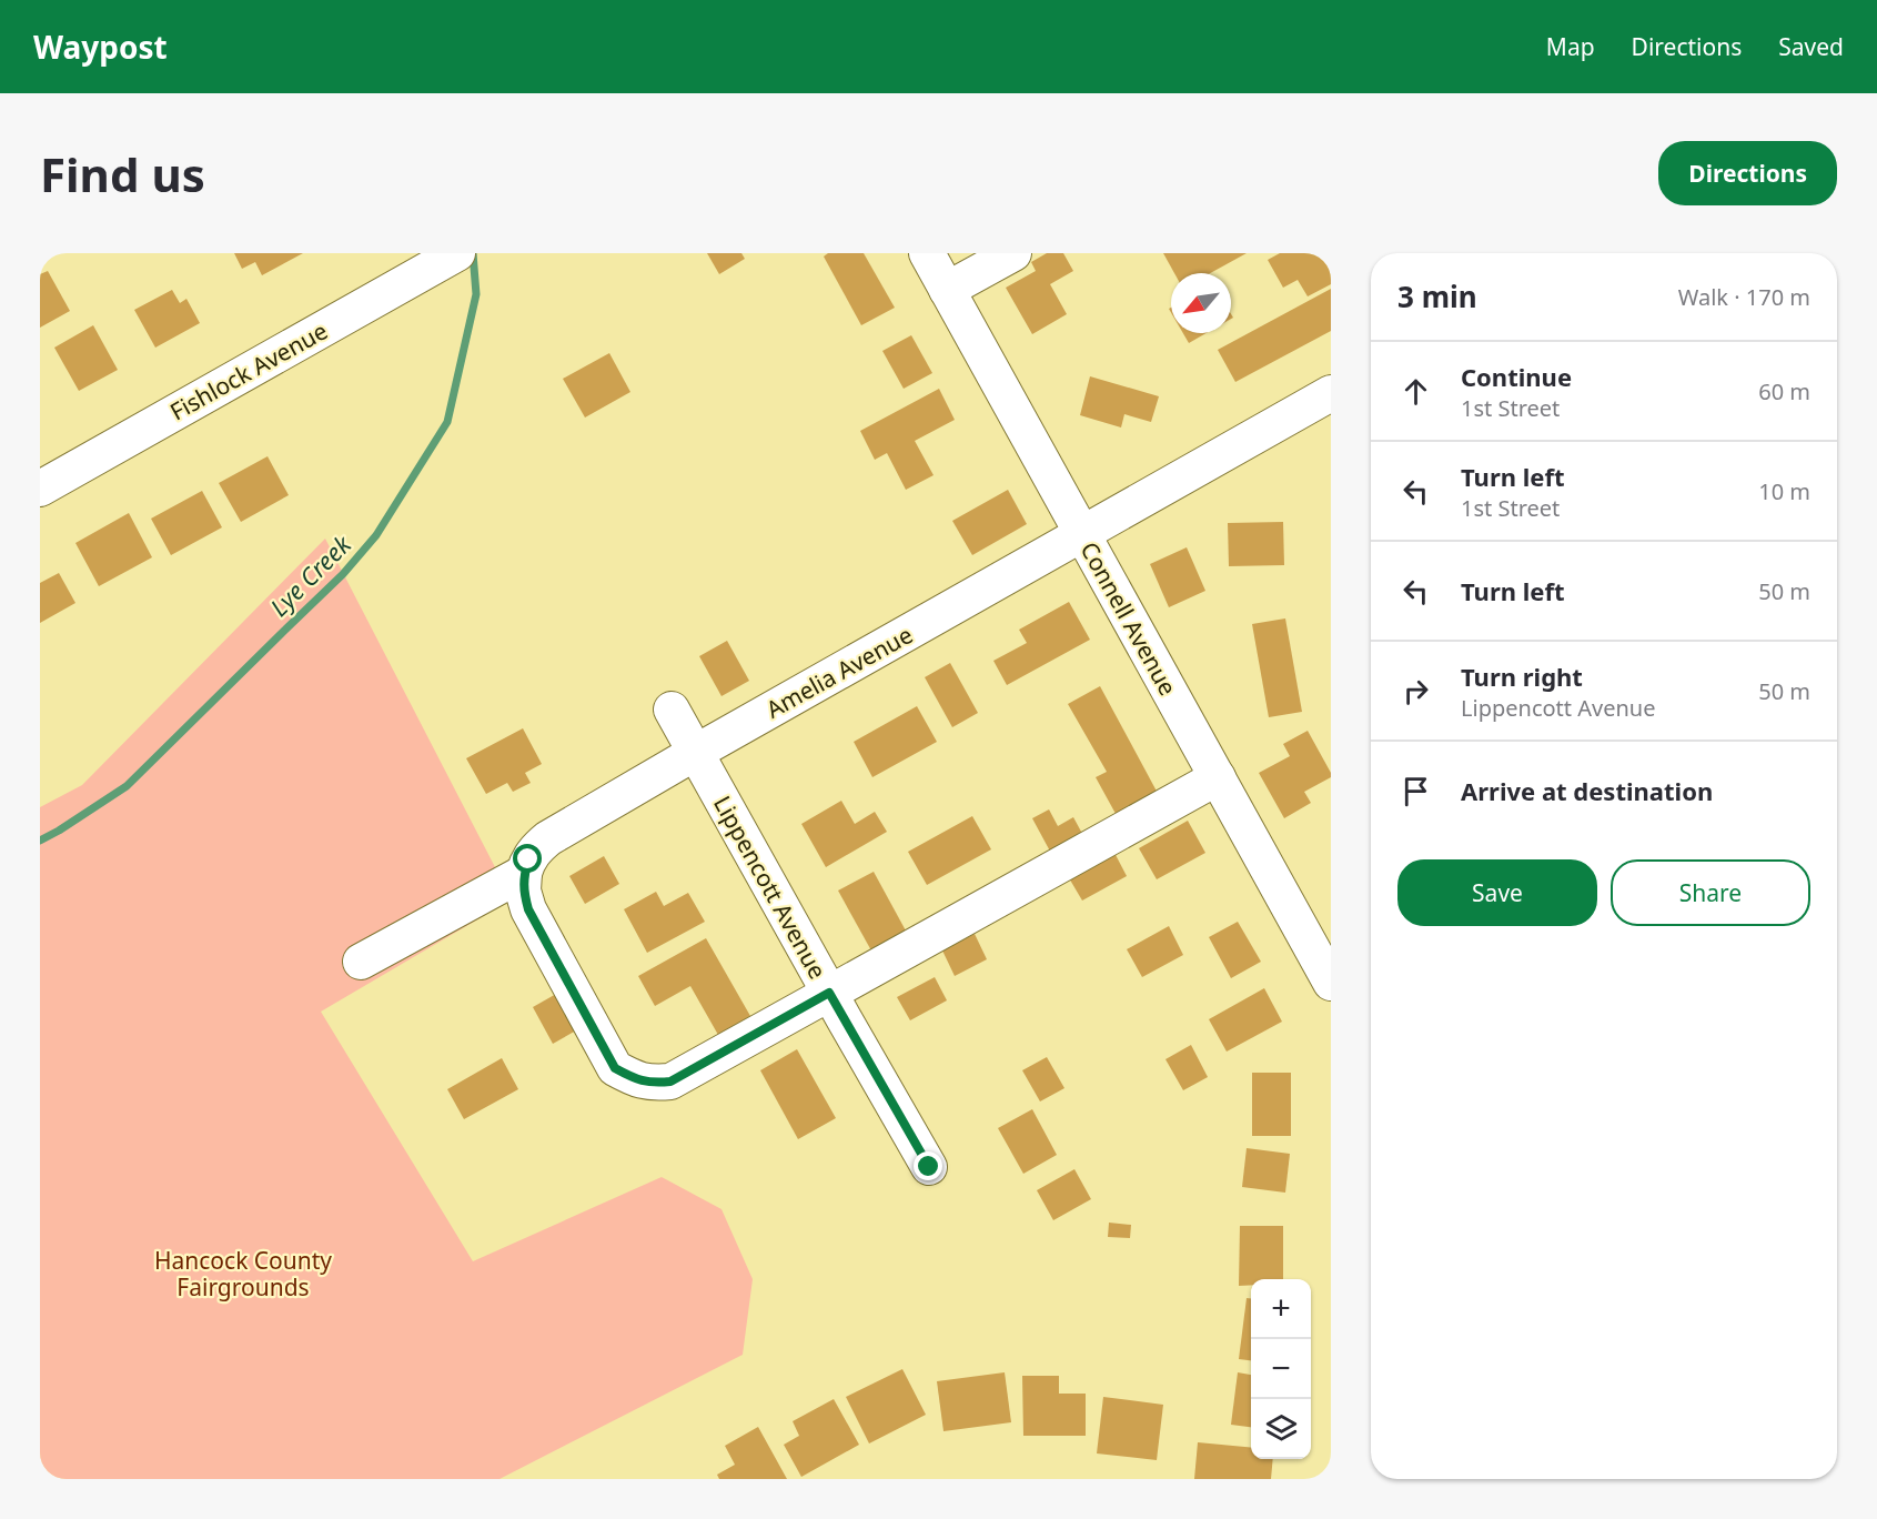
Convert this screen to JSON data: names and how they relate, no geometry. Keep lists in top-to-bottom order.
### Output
{
  "streets": {
    "street": [
      "Fishlock Avenue",
      "Connell Avenue",
      "Amelia Avenue",
      "Lippencott Avenue"
    ]
  },
  "crossings": [
    ["Connell Avenue", "Amelia Avenue"],
    ["Amelia Avenue", "Lippencott Avenue"]
  ],
  "water": ["Lye Creek"],
  "parks": ["Hancock County Fairgrounds"],
  "north": "bottom left",
  "page": {
    "header": "Waypost",
    "nav": ["Map", "Directions", "Saved"],
    "buttons": [
      "Directions",
      ["Save", "Share"]
    ],
    "title": "Find us",
    "heading": ["3 min", "Walk · 170 m"],
    "list": [
      ["Continue", "1st Street", "60 m"],
      ["Turn left", "1st Street", "10 m"],
      ["Turn left", "50 m"],
      ["Turn right", "Lippencott Avenue", "50 m"],
      "Arrive at destination"
    ],
    "map_buttons": ["+", "−"]
  }
}
